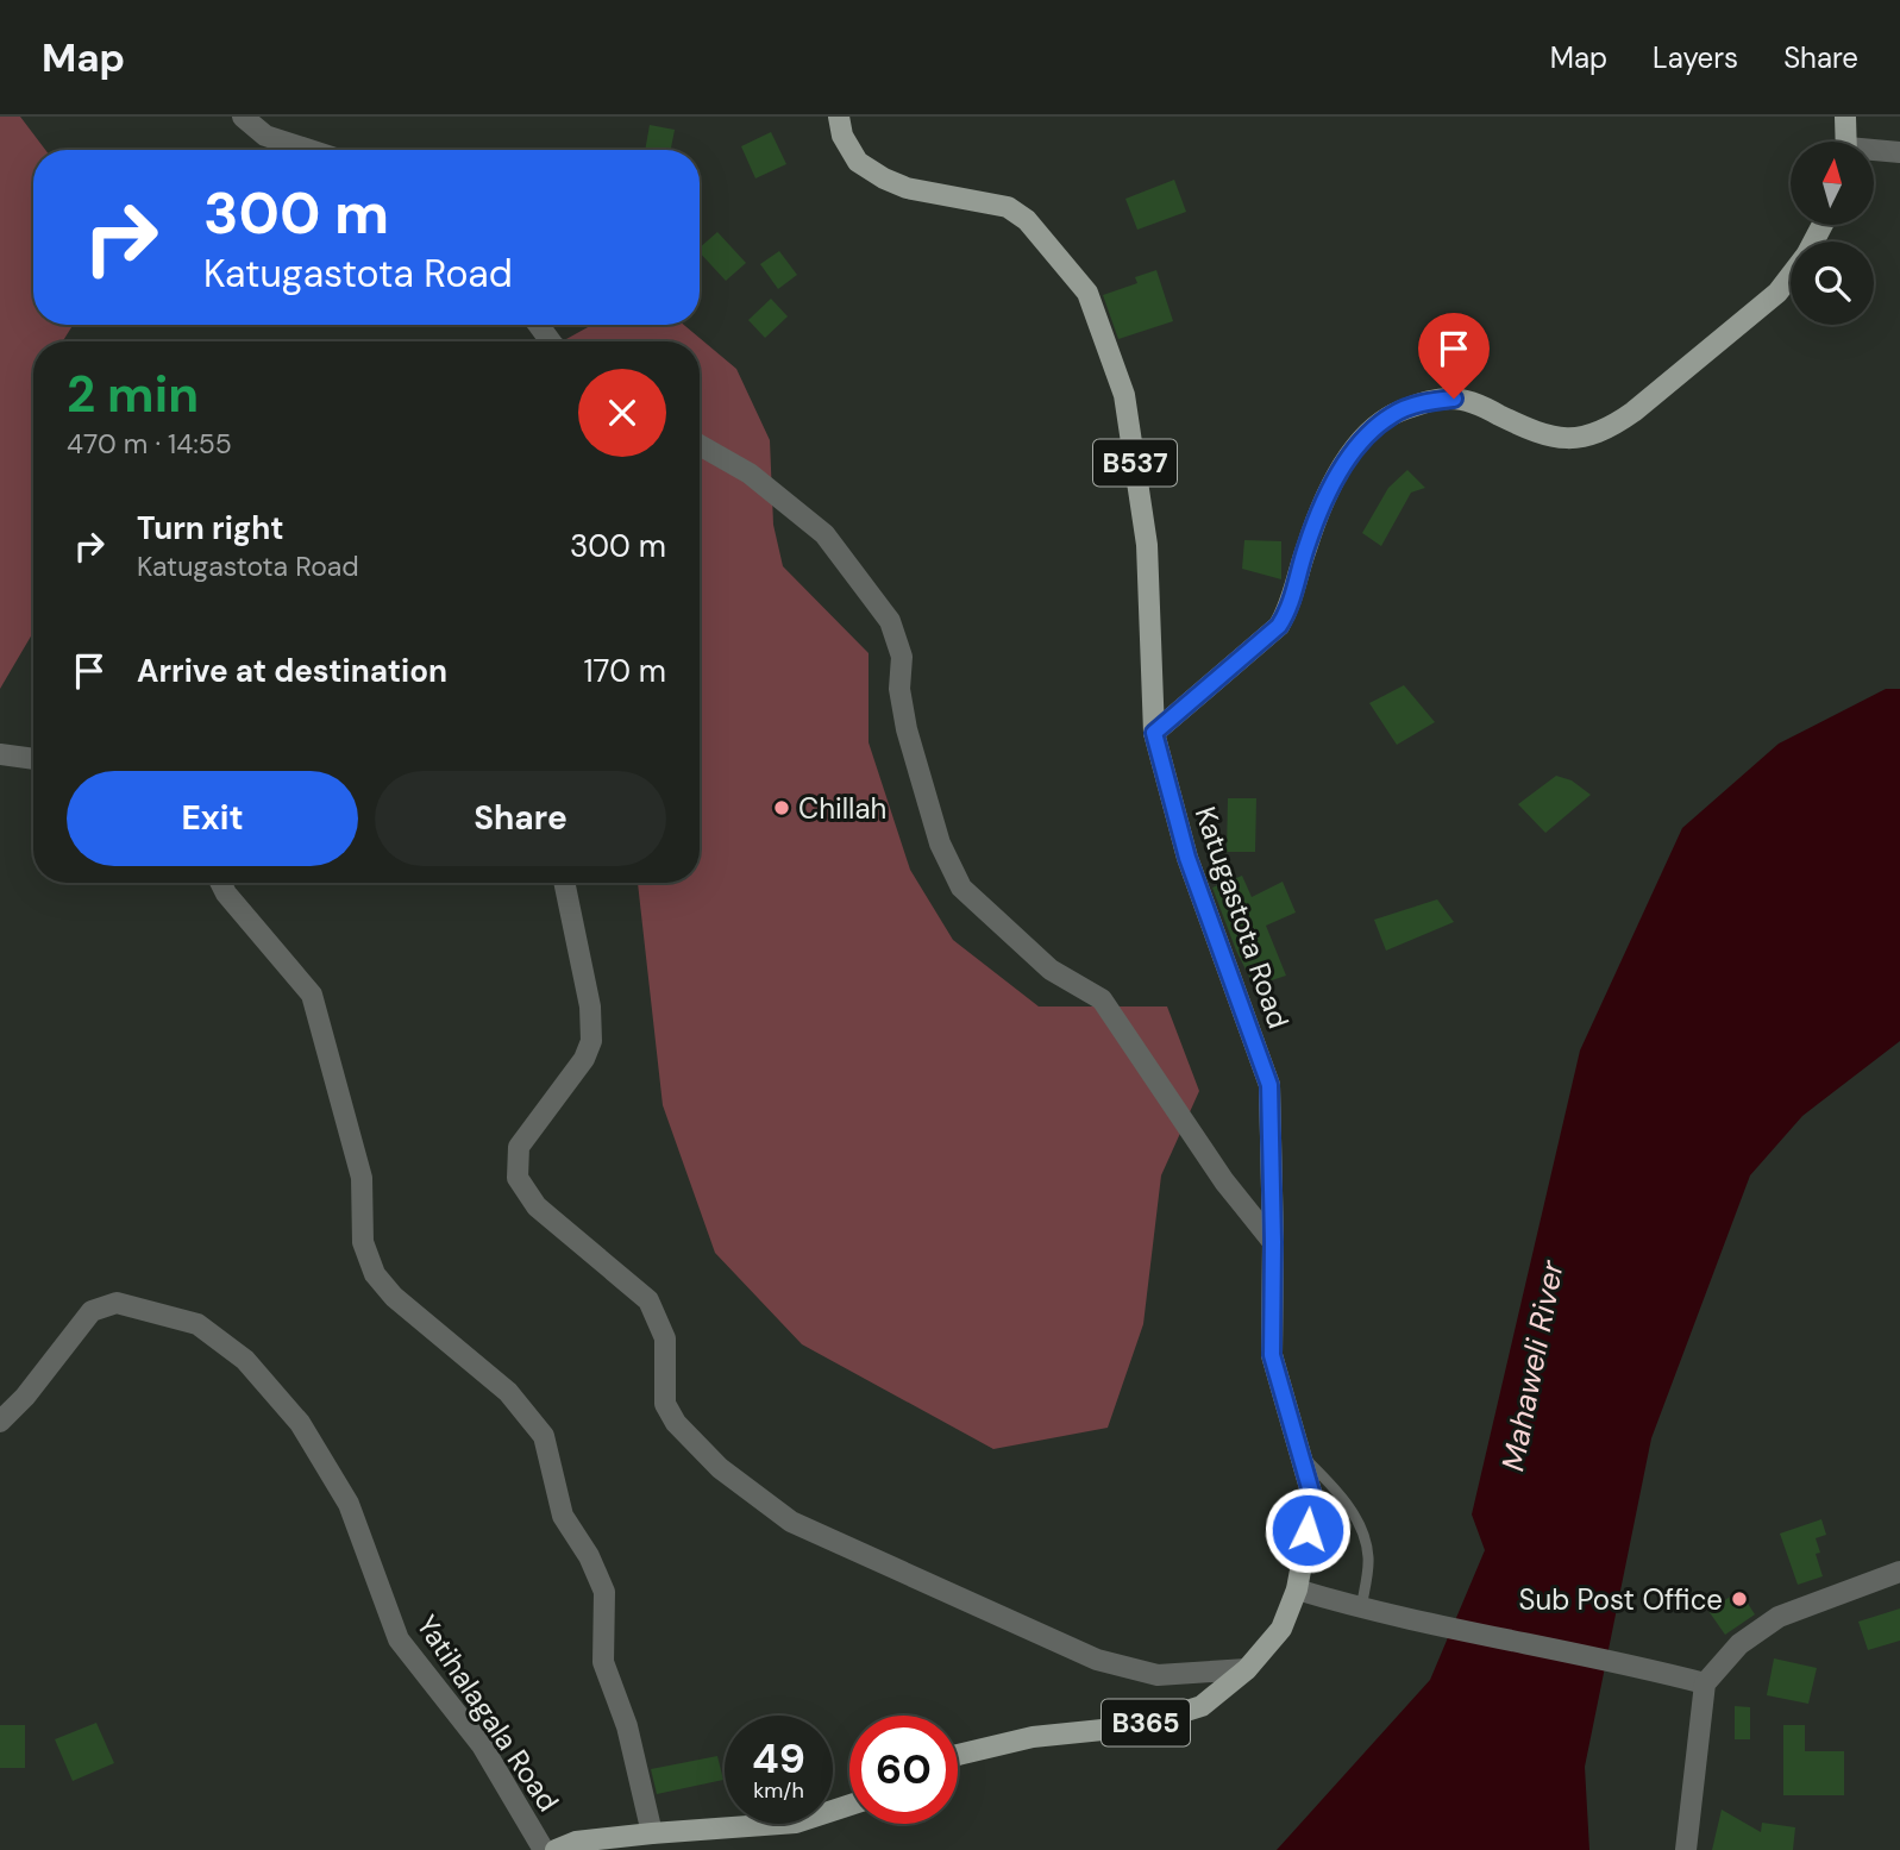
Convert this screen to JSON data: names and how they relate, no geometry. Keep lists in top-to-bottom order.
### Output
{
  "streets": {
    "main road": ["B537", "Katugastota Road", "B365"],
    "street": ["Yatihalagala Road"]
  },
  "crossings": [
    ["B537", "Katugastota Road"]
  ],
  "water": ["Mahaweli River"],
  "places": ["Chillah", "Sub Post Office"],
  "north": "top",
  "page": {
    "header": "Map",
    "nav": ["Map", "Layers", "Share"],
    "turn": ["300 m", "Katugastota Road"],
    "heading": ["2 min", "470 m · 14:55"],
    "list": [
      {
        "name": "Turn right",
        "note": "Katugastota Road",
        "value": "300 m"
      },
      {
        "name": "Arrive at destination",
        "value": "170 m"
      }
    ],
    "buttons": ["Exit", "Share"],
    "speed": "49 km/h",
    "limit": "60"
  }
}
